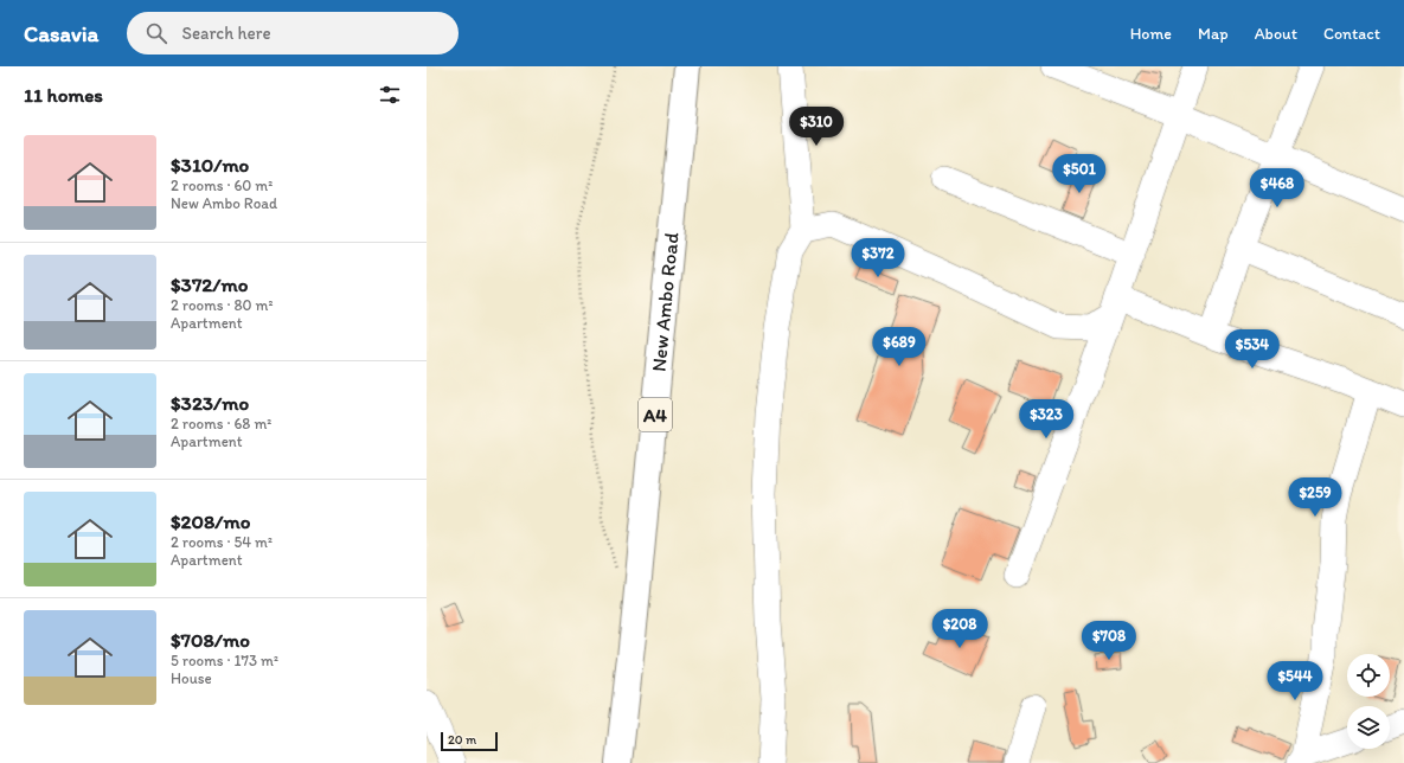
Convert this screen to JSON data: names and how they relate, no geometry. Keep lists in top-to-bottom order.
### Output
{
  "streets": {
    "highway": ["New Ambo Road", "A4"]
  },
  "scale_bar": "20 m",
  "page": {
    "header": "Casavia",
    "search": "Search here",
    "nav": [
      "Home",
      "Map",
      "About",
      "Contact"
    ],
    "heading": "11 homes",
    "price": [
      "$310",
      "$501",
      "$468",
      "$372",
      "$689",
      "$534",
      "$323",
      "$259",
      "$208",
      "$708",
      "$544"
    ],
    "list": [
      {
        "name": "$310/mo",
        "note": "2 rooms · 60 m² · New Ambo Road"
      },
      {
        "name": "$372/mo",
        "note": "2 rooms · 80 m² · Apartment"
      },
      {
        "name": "$323/mo",
        "note": "2 rooms · 68 m² · Apartment"
      },
      {
        "name": "$208/mo",
        "note": "2 rooms · 54 m² · Apartment"
      },
      {
        "name": "$708/mo",
        "note": "5 rooms · 173 m² · House"
      }
    ],
    "scale": "20 m"
  }
}
